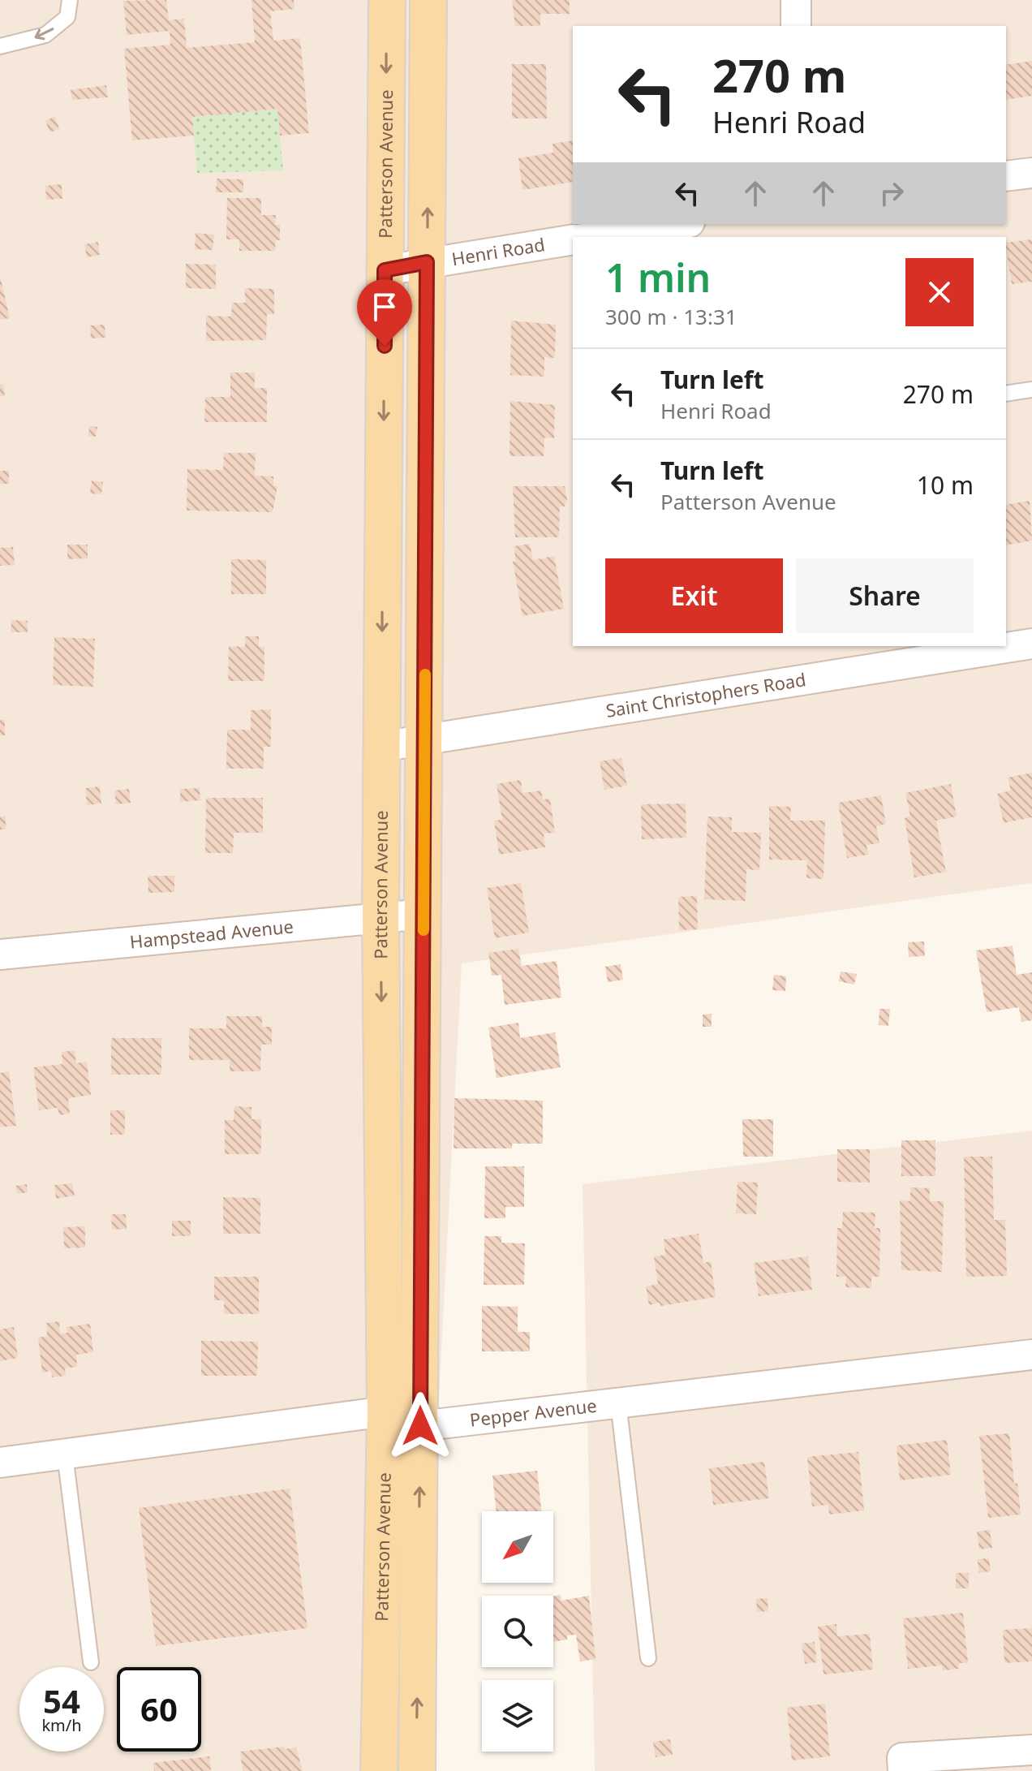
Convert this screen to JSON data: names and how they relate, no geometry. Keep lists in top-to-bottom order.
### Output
{
  "streets": {
    "main road": ["Patterson Avenue"],
    "street": [
      "Henri Road",
      "Saint Christophers Road",
      "Hampstead Avenue",
      "Pepper Avenue"
    ]
  },
  "crossings": [
    ["Patterson Avenue", "Henri Road"],
    ["Patterson Avenue", "Saint Christophers Road"],
    ["Patterson Avenue", "Hampstead Avenue"],
    ["Patterson Avenue", "Pepper Avenue"]
  ],
  "north": "bottom left",
  "page": {
    "turn": ["270 m", "Henri Road"],
    "heading": ["1 min", "300 m · 13:31"],
    "list": [
      {
        "name": "Turn left",
        "note": "Henri Road",
        "value": "270 m"
      },
      {
        "name": "Turn left",
        "note": "Patterson Avenue",
        "value": "10 m"
      }
    ],
    "buttons": ["Exit", "Share"],
    "speed": "54 km/h",
    "limit": "60"
  }
}
